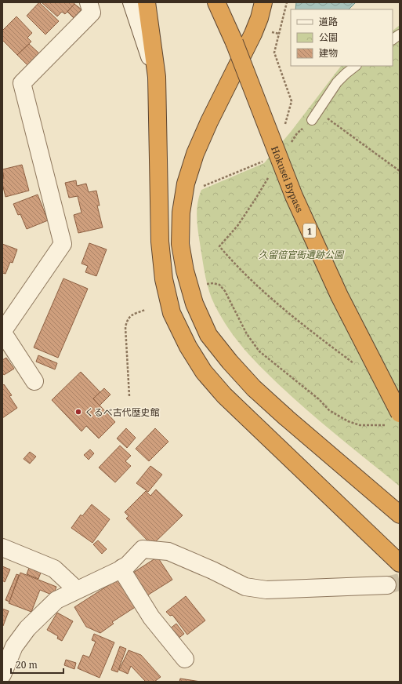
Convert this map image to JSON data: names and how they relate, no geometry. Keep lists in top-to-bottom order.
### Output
{
  "streets": {
    "highway": ["Hokusei Bypass", "1"]
  },
  "parks": ["久留倍官衙遺跡公園"],
  "places": ["くるべ古代歴史館"],
  "legend": ["道路", "公園", "建物"],
  "scale_bar": "20 m"
}
